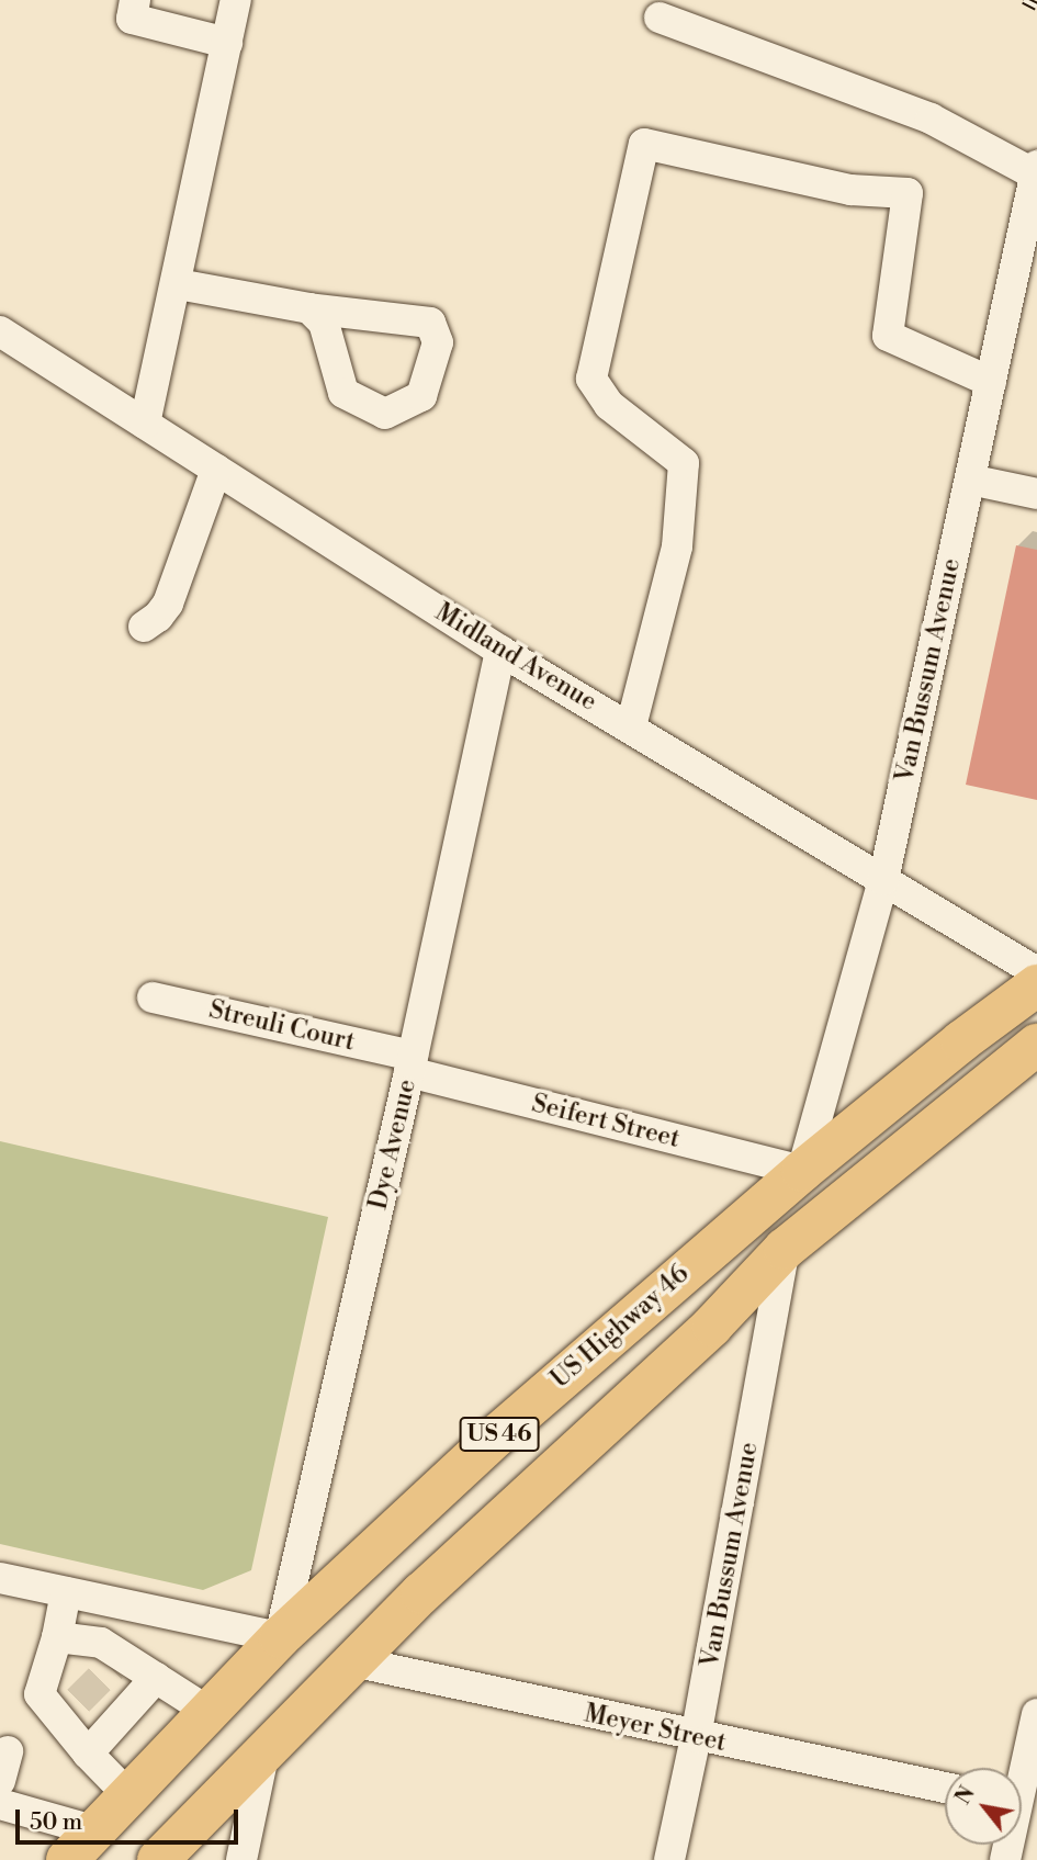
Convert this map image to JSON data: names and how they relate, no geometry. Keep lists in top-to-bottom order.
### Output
{
  "streets": {
    "highway": ["US Highway 46", "US 46"],
    "street": [
      "Midland Avenue",
      "Van Bussum Avenue",
      "Streuli Court",
      "Seifert Street",
      "Dye Avenue",
      "Meyer Street"
    ]
  },
  "crossings": [
    ["Midland Avenue", "Van Bussum Avenue"],
    ["Midland Avenue", "Dye Avenue"],
    ["Van Bussum Avenue", "Seifert Street"],
    ["Van Bussum Avenue", "US Highway 46"],
    ["Van Bussum Avenue", "US 46"],
    ["Van Bussum Avenue", "Meyer Street"],
    ["Streuli Court", "Seifert Street"],
    ["Streuli Court", "Dye Avenue"],
    ["Seifert Street", "Dye Avenue"],
    ["Seifert Street", "US Highway 46"],
    ["Dye Avenue", "US Highway 46"],
    ["US 46", "Meyer Street"]
  ],
  "scale_bar": "50 m",
  "north": "top left"
}
